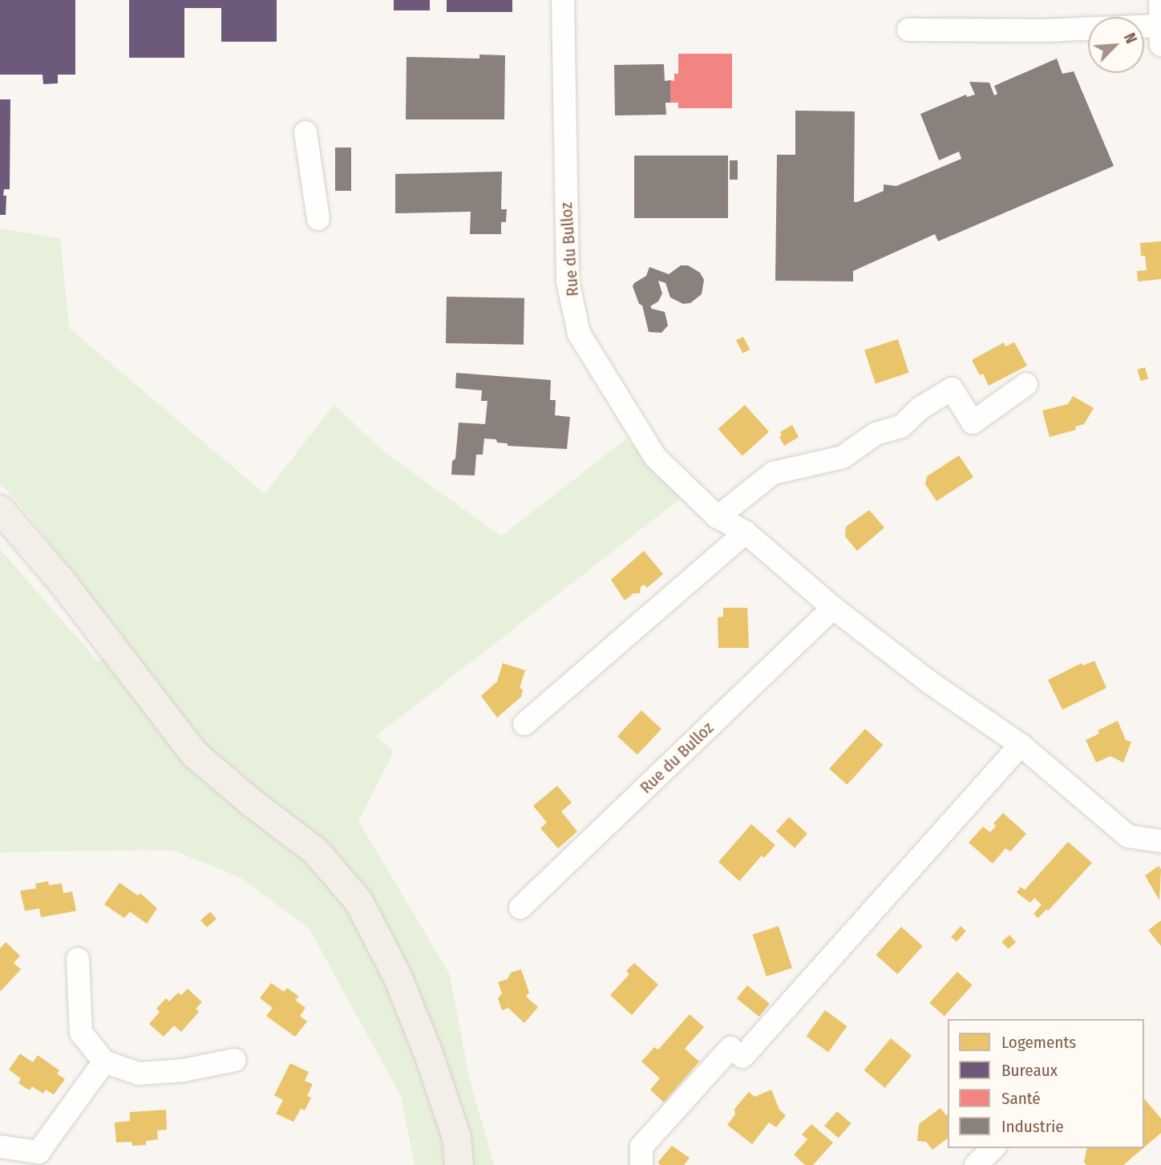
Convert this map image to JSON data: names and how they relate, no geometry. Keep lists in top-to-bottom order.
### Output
{
  "streets": {
    "street": ["Rue du Bulloz"]
  },
  "legend": [
    "Logements",
    "Bureaux",
    "Santé",
    "Industrie"
  ],
  "north": "top right"
}
